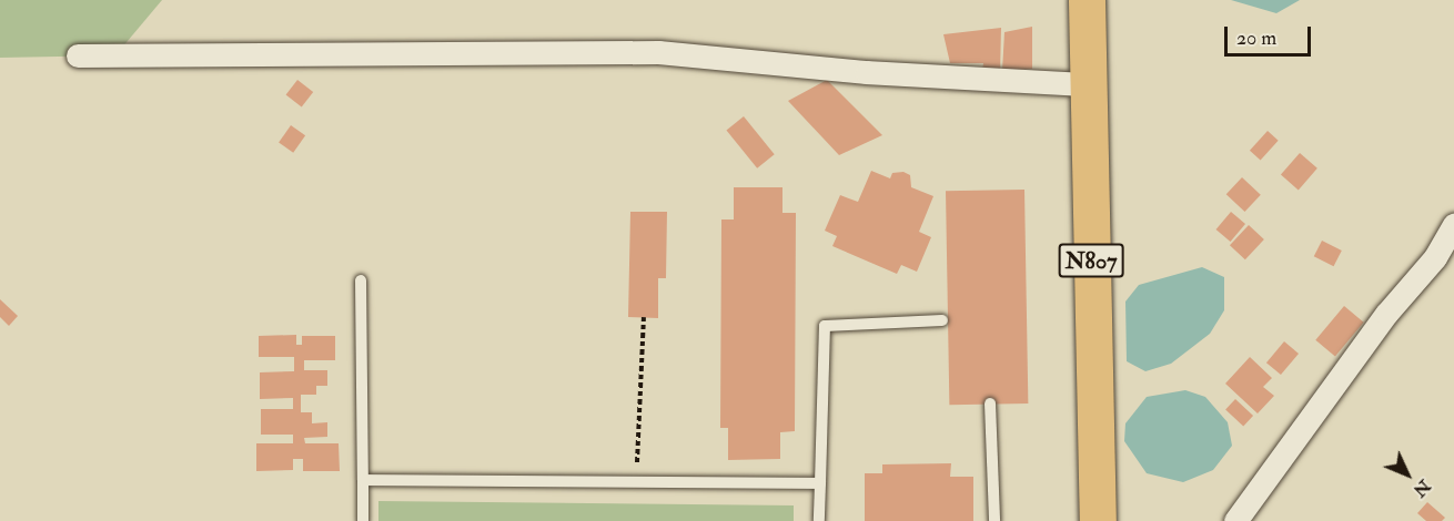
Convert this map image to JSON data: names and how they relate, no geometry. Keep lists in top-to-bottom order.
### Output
{
  "streets": {
    "highway": ["N807"]
  },
  "scale_bar": "20 m",
  "north": "bottom right"
}
